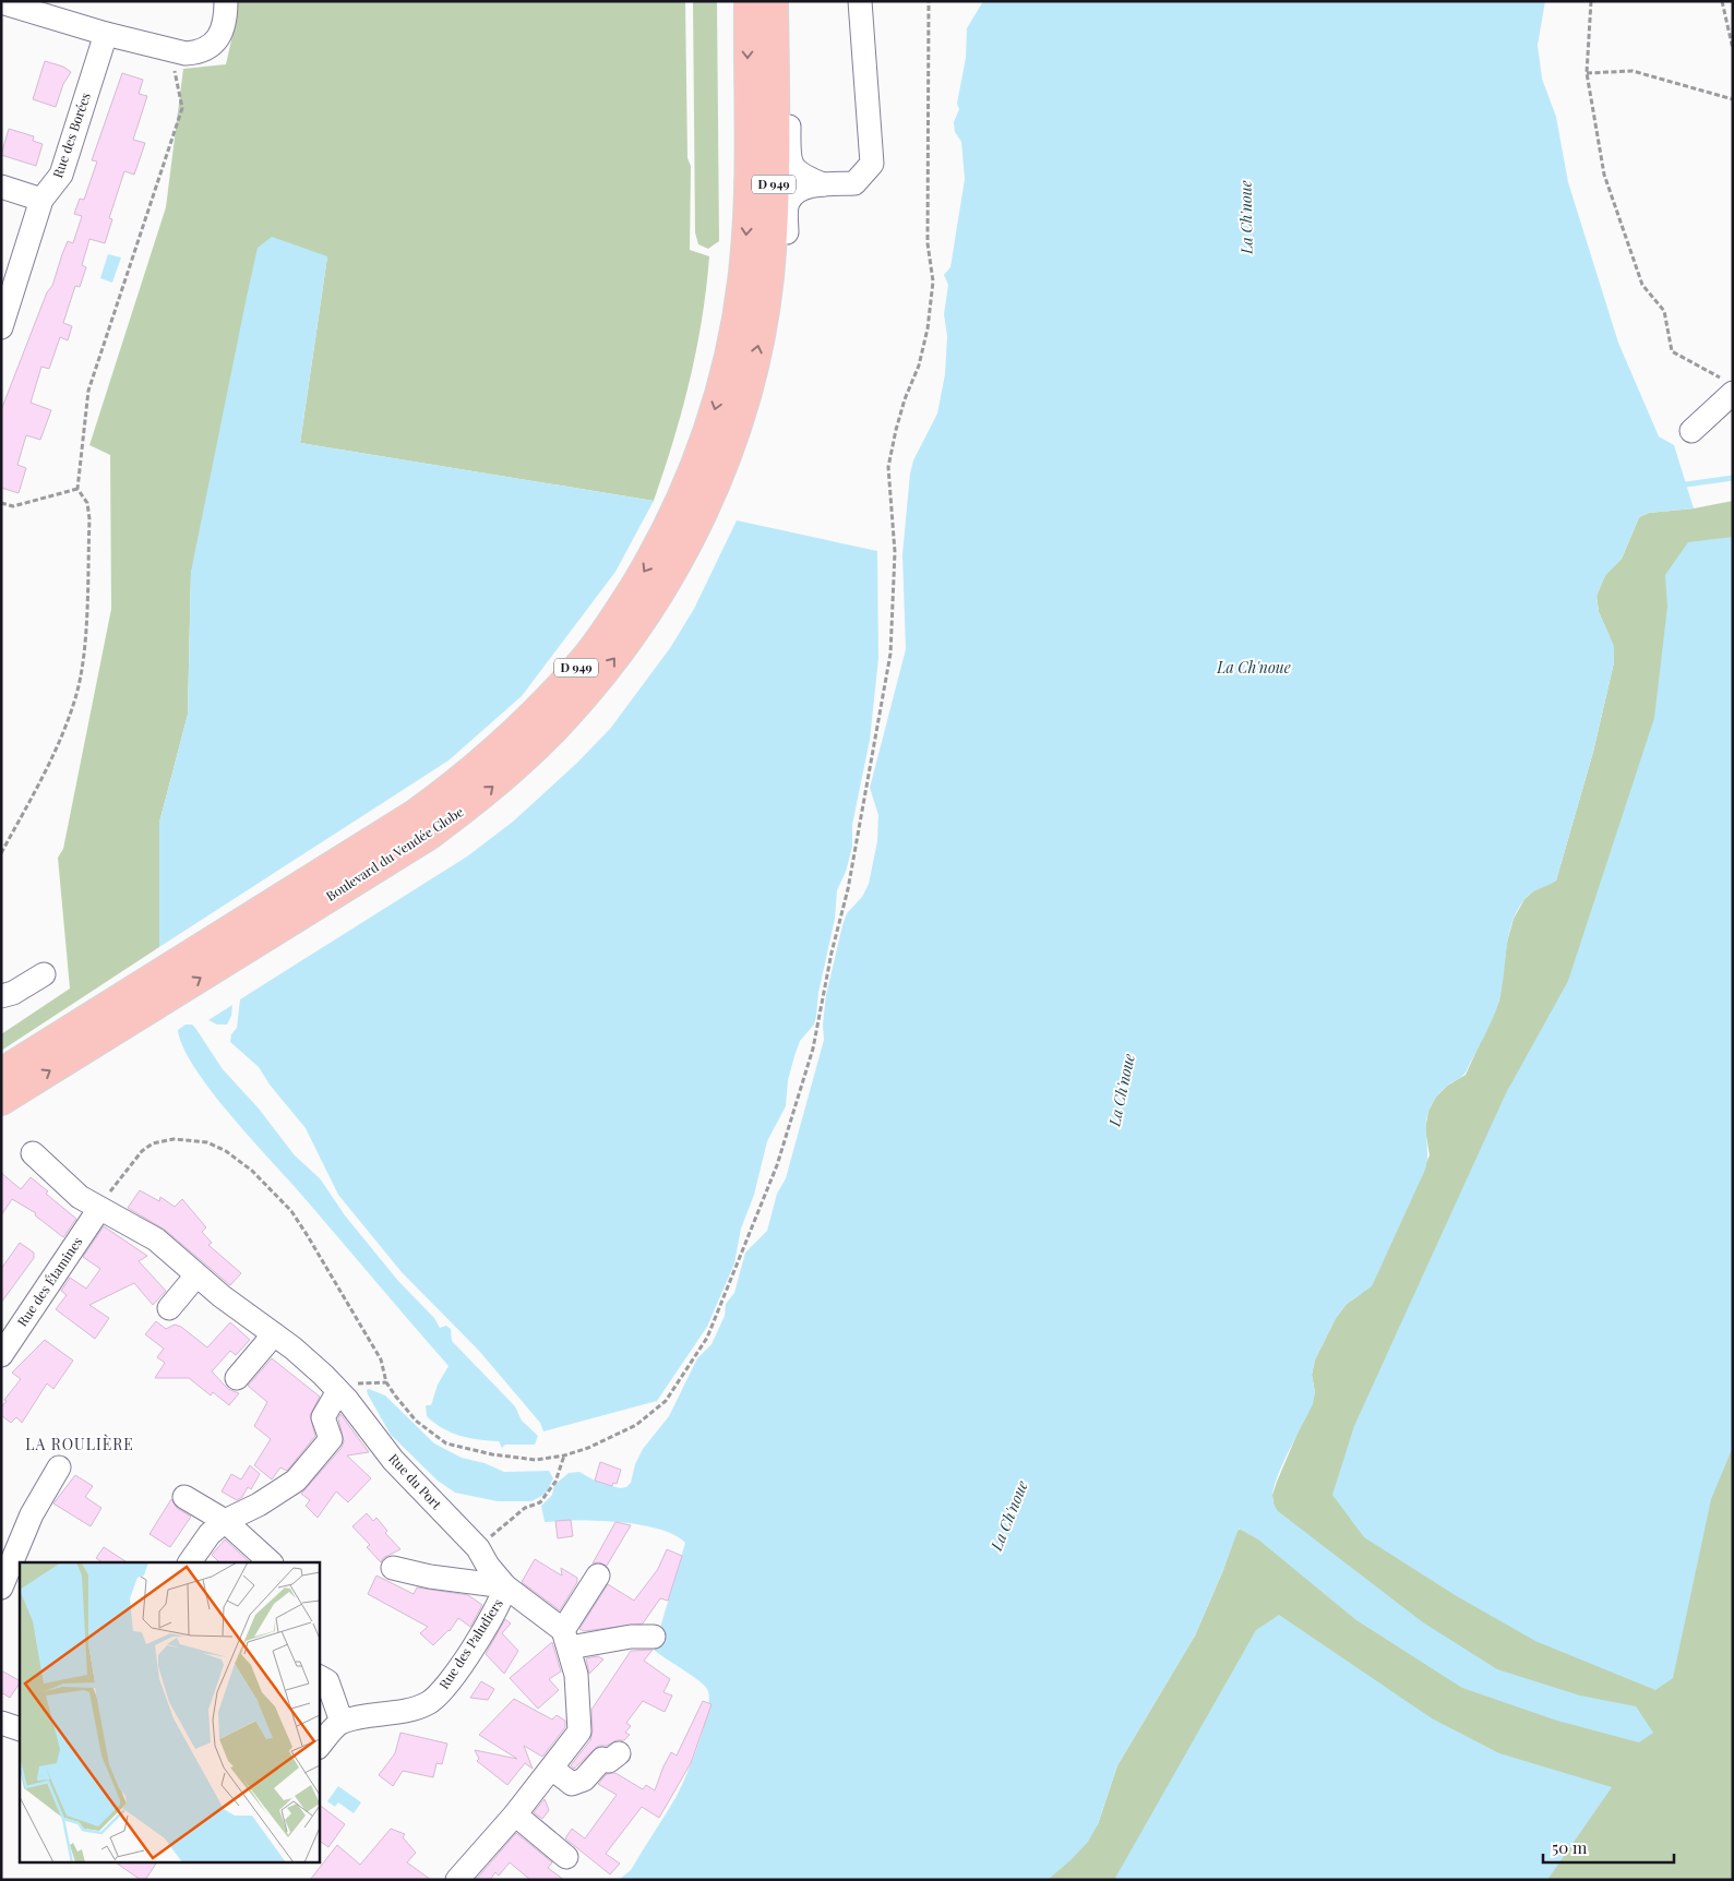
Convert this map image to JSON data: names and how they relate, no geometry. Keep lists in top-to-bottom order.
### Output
{
  "streets": {
    "main road": ["D 949", "Boulevard du Vendée Globe"],
    "street": [
      "Rue des Borées",
      "Rue des Étamines",
      "Rue du Port",
      "Rue des Paludiers"
    ]
  },
  "crossings": [
    ["Rue des Étamines", "Rue du Port"],
    ["Rue du Port", "Rue des Paludiers"]
  ],
  "districts": ["LA ROULIÈRE"],
  "water": ["La Ch'noue"],
  "scale_bar": "50 m"
}
